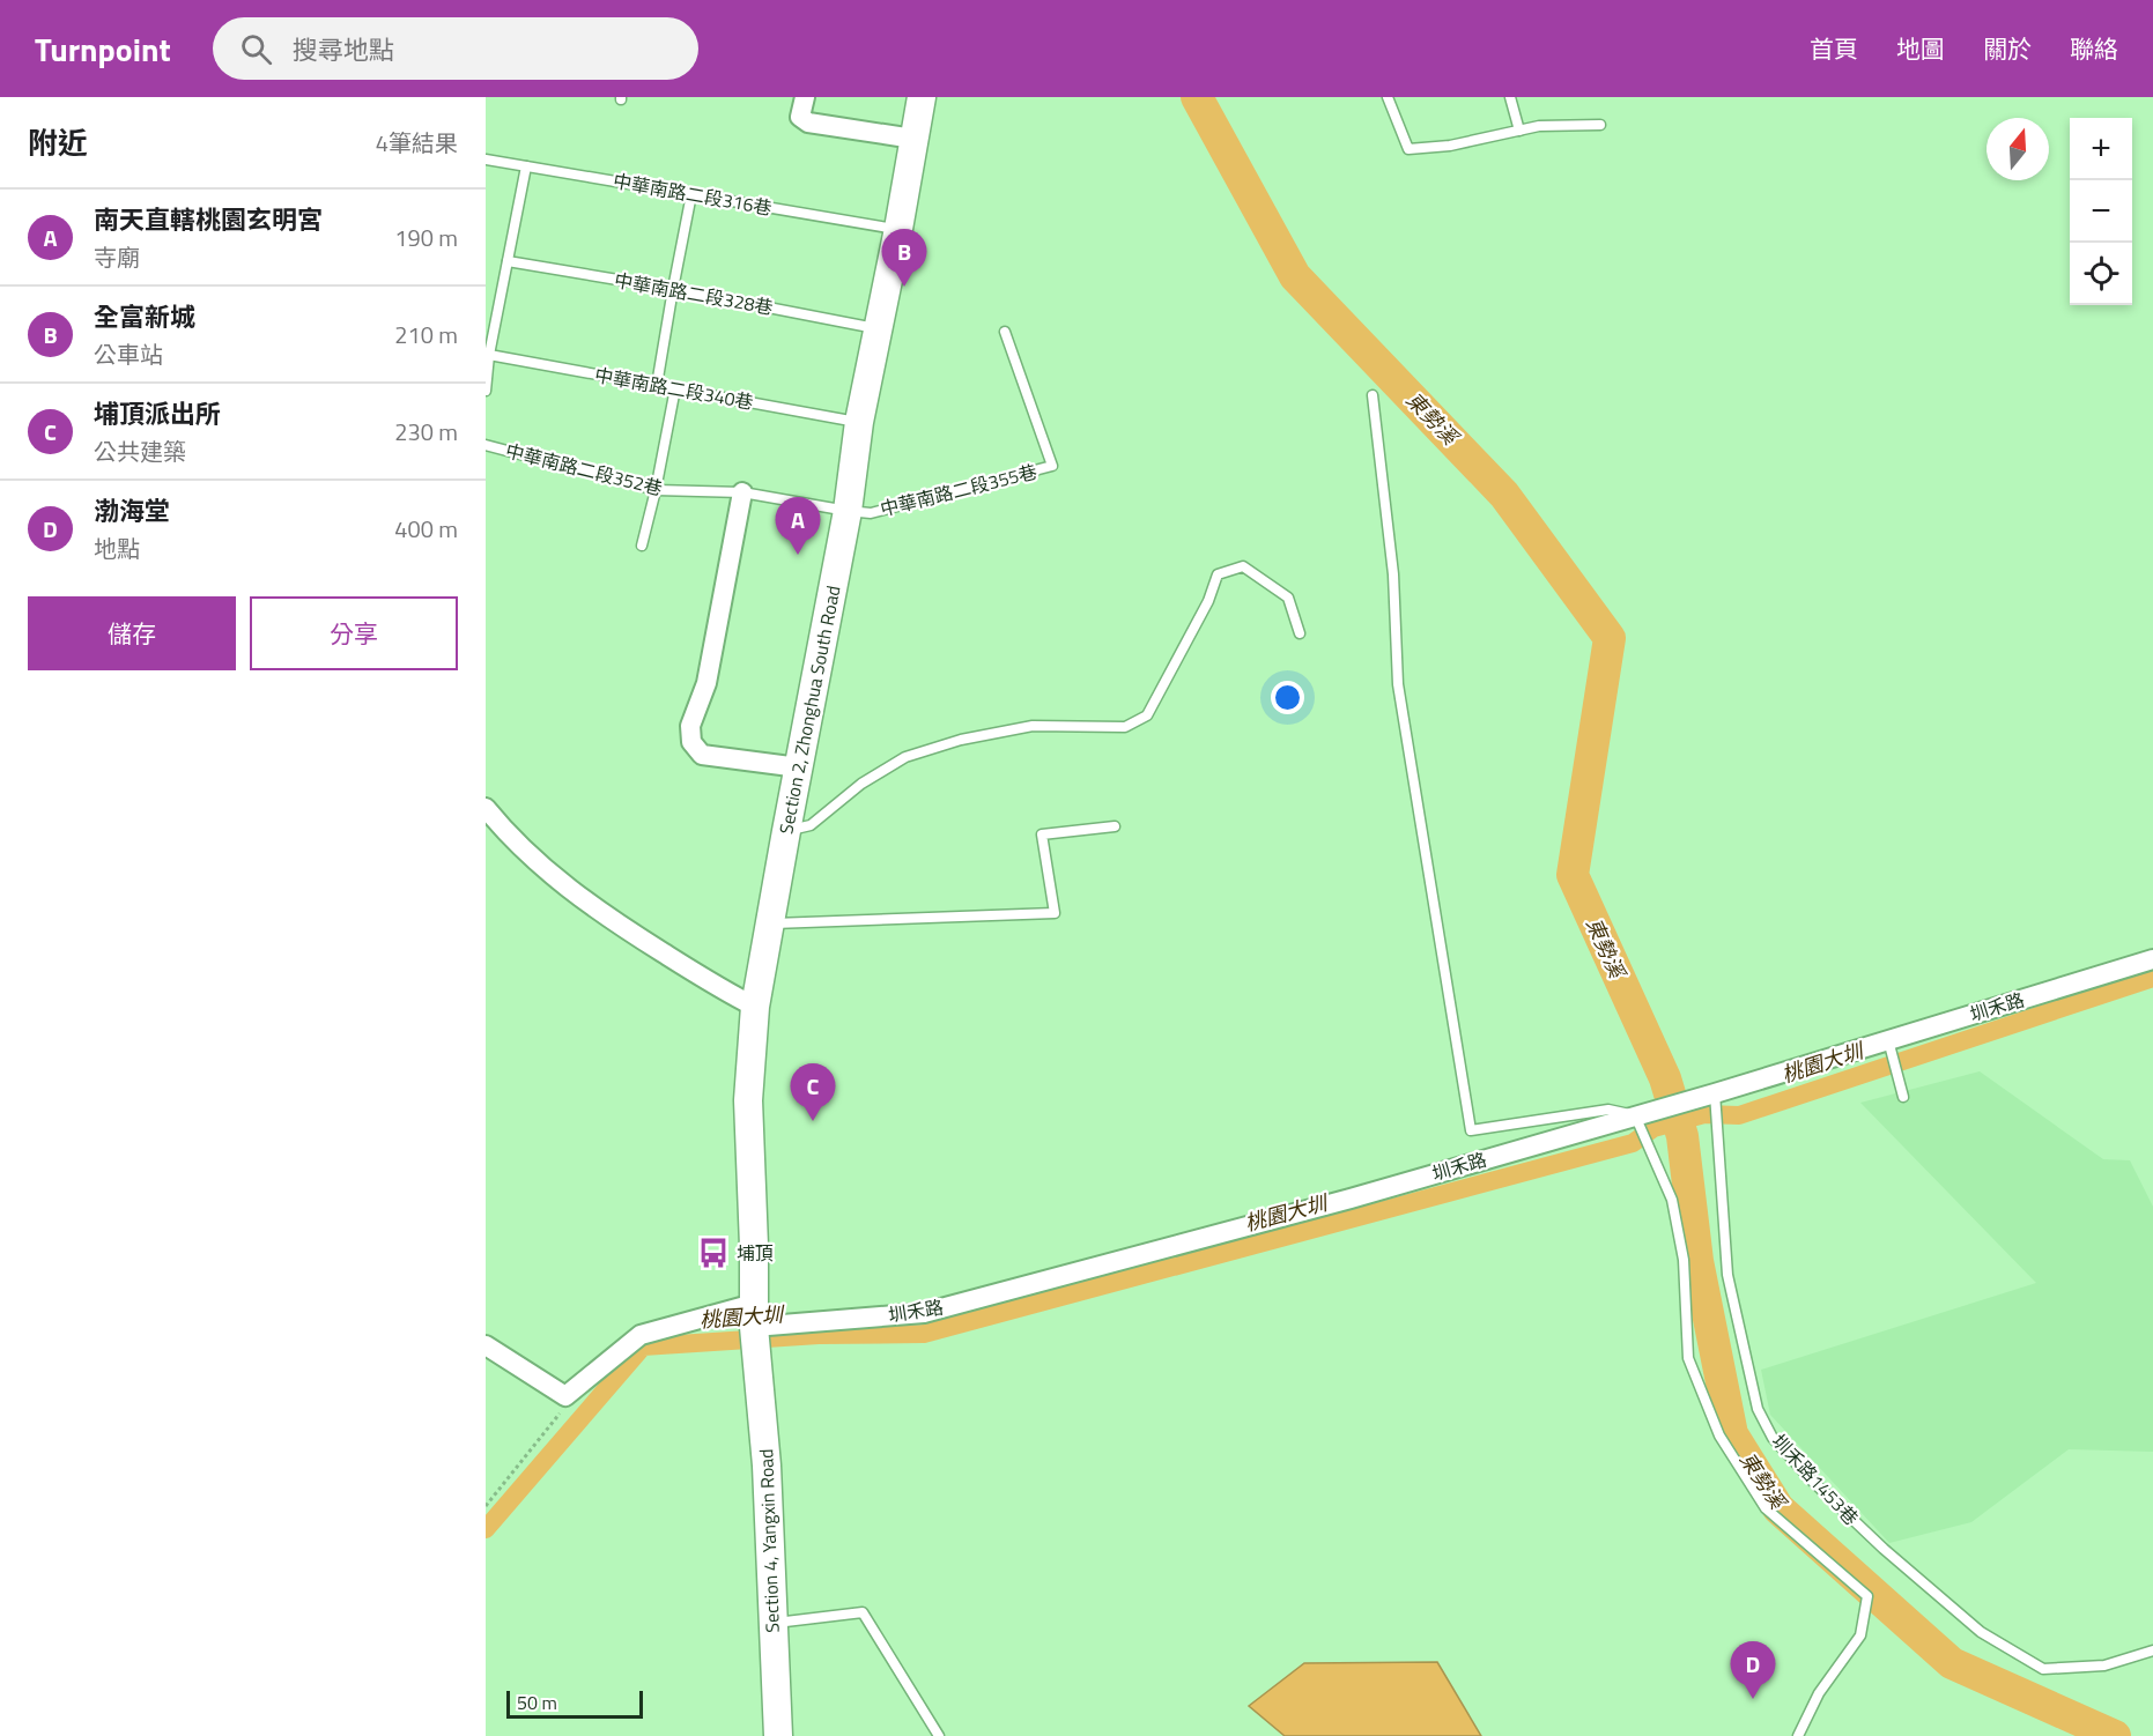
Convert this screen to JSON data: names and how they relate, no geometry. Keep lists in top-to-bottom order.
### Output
{
  "streets": {
    "main road": ["Section 2, Zhonghua South Road", "Section 4, Yangxin Road"],
    "street": ["圳禾路"],
    "lane": [
      "中華南路二段316巷",
      "中華南路二段328巷",
      "中華南路二段340巷",
      "中華南路二段352巷",
      "中華南路二段355巷",
      "圳禾路1453巷"
    ]
  },
  "crossings": [
    ["中華南路二段316巷", "Section 2, Zhonghua South Road"],
    ["中華南路二段328巷", "Section 2, Zhonghua South Road"],
    ["中華南路二段340巷", "Section 2, Zhonghua South Road"],
    ["中華南路二段352巷", "中華南路二段355巷"],
    ["中華南路二段352巷", "Section 2, Zhonghua South Road"],
    ["中華南路二段355巷", "Section 2, Zhonghua South Road"],
    ["Section 2, Zhonghua South Road", "圳禾路"],
    ["Section 2, Zhonghua South Road", "Section 4, Yangxin Road"],
    ["圳禾路", "圳禾路1453巷"],
    ["圳禾路", "Section 4, Yangxin Road"]
  ],
  "water": ["東勢溪", "桃園大圳"],
  "places": {
    "bus stop": ["埔頂"]
  },
  "scale_bar": "50 m",
  "north": "top",
  "page": {
    "header": "Turnpoint",
    "search": "搜尋地點",
    "nav": [
      "首頁",
      "地圖",
      "關於",
      "聯絡"
    ],
    "heading": ["附近", "4筆結果"],
    "map_buttons": ["+", "−"],
    "list": [
      {
        "mark": "A",
        "name": "南天直轄桃園玄明宮",
        "note": "寺廟",
        "value": "190 m"
      },
      {
        "mark": "B",
        "name": "全富新城",
        "note": "公車站",
        "value": "210 m"
      },
      {
        "mark": "C",
        "name": "埔頂派出所",
        "note": "公共建築",
        "value": "230 m"
      },
      {
        "mark": "D",
        "name": "渤海堂",
        "note": "地點",
        "value": "400 m"
      }
    ],
    "pins": [
      "B",
      "A",
      "C",
      "D"
    ],
    "buttons": ["儲存", "分享"],
    "scale": "50 m"
  }
}
